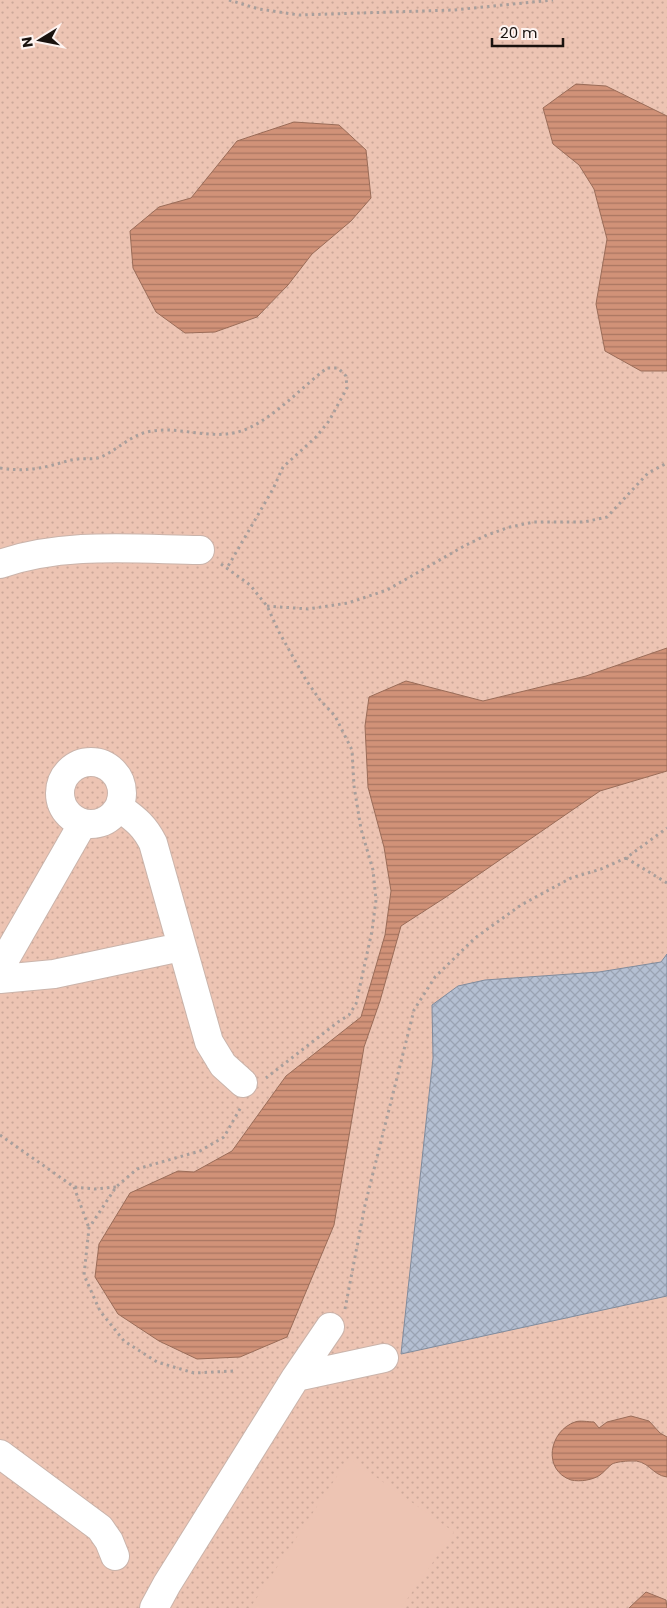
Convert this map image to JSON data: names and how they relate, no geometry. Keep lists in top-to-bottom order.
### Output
{
  "scale_bar": "20 m",
  "north": "left"
}
